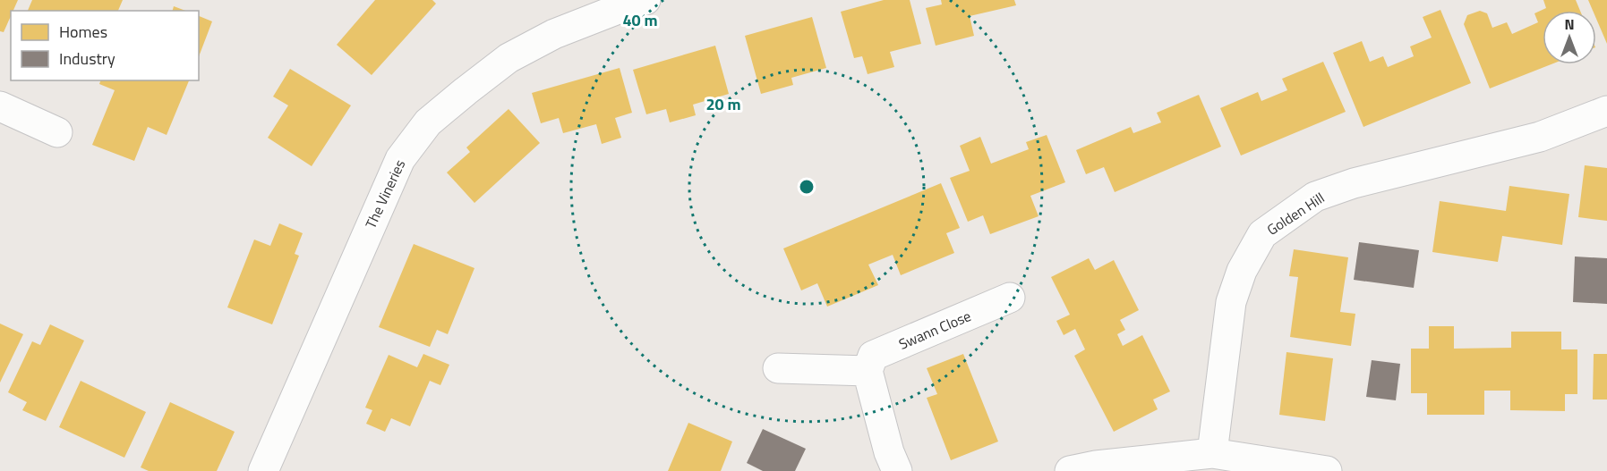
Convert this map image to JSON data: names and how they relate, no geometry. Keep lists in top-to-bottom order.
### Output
{
  "streets": {
    "street": ["The Vineries", "Golden Hill", "Swann Close"]
  },
  "legend": ["Homes", "Industry"],
  "north": "top",
  "rings": ["40 m", "20 m"]
}
